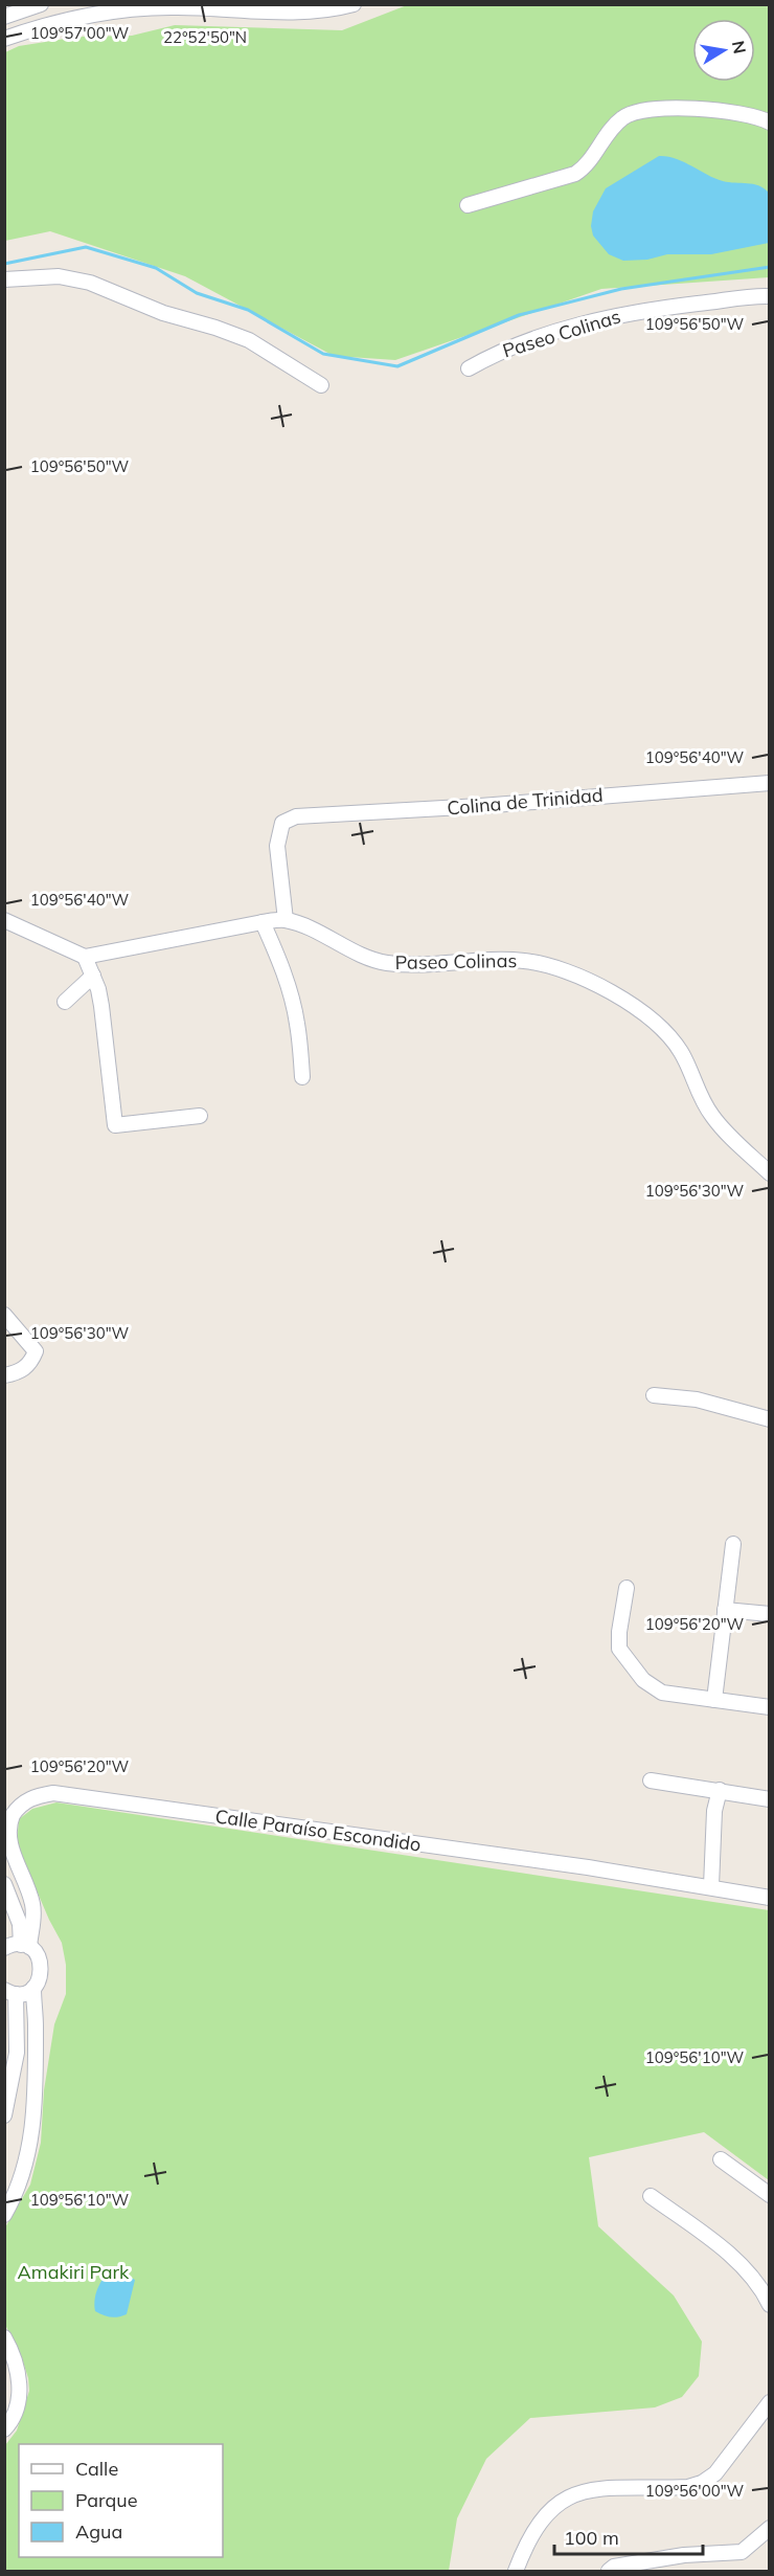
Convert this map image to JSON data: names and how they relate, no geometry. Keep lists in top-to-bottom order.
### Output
{
  "streets": {
    "street": ["Paseo Colinas", "Colina de Trinidad", "Calle Paraíso Escondido"]
  },
  "crossings": [
    ["Paseo Colinas", "Colina de Trinidad"]
  ],
  "parks": ["Amakiri Park"],
  "legend": ["Calle", "Parque", "Agua"],
  "scale_bar": "100 m",
  "north": "right",
  "coordinates": [
    "109°57'00\"W",
    "22°52'50\"N",
    "109°56'50\"W",
    "109°56'40\"W",
    "109°56'30\"W",
    "109°56'20\"W",
    "109°56'10\"W",
    "109°56'00\"W"
  ]
}
